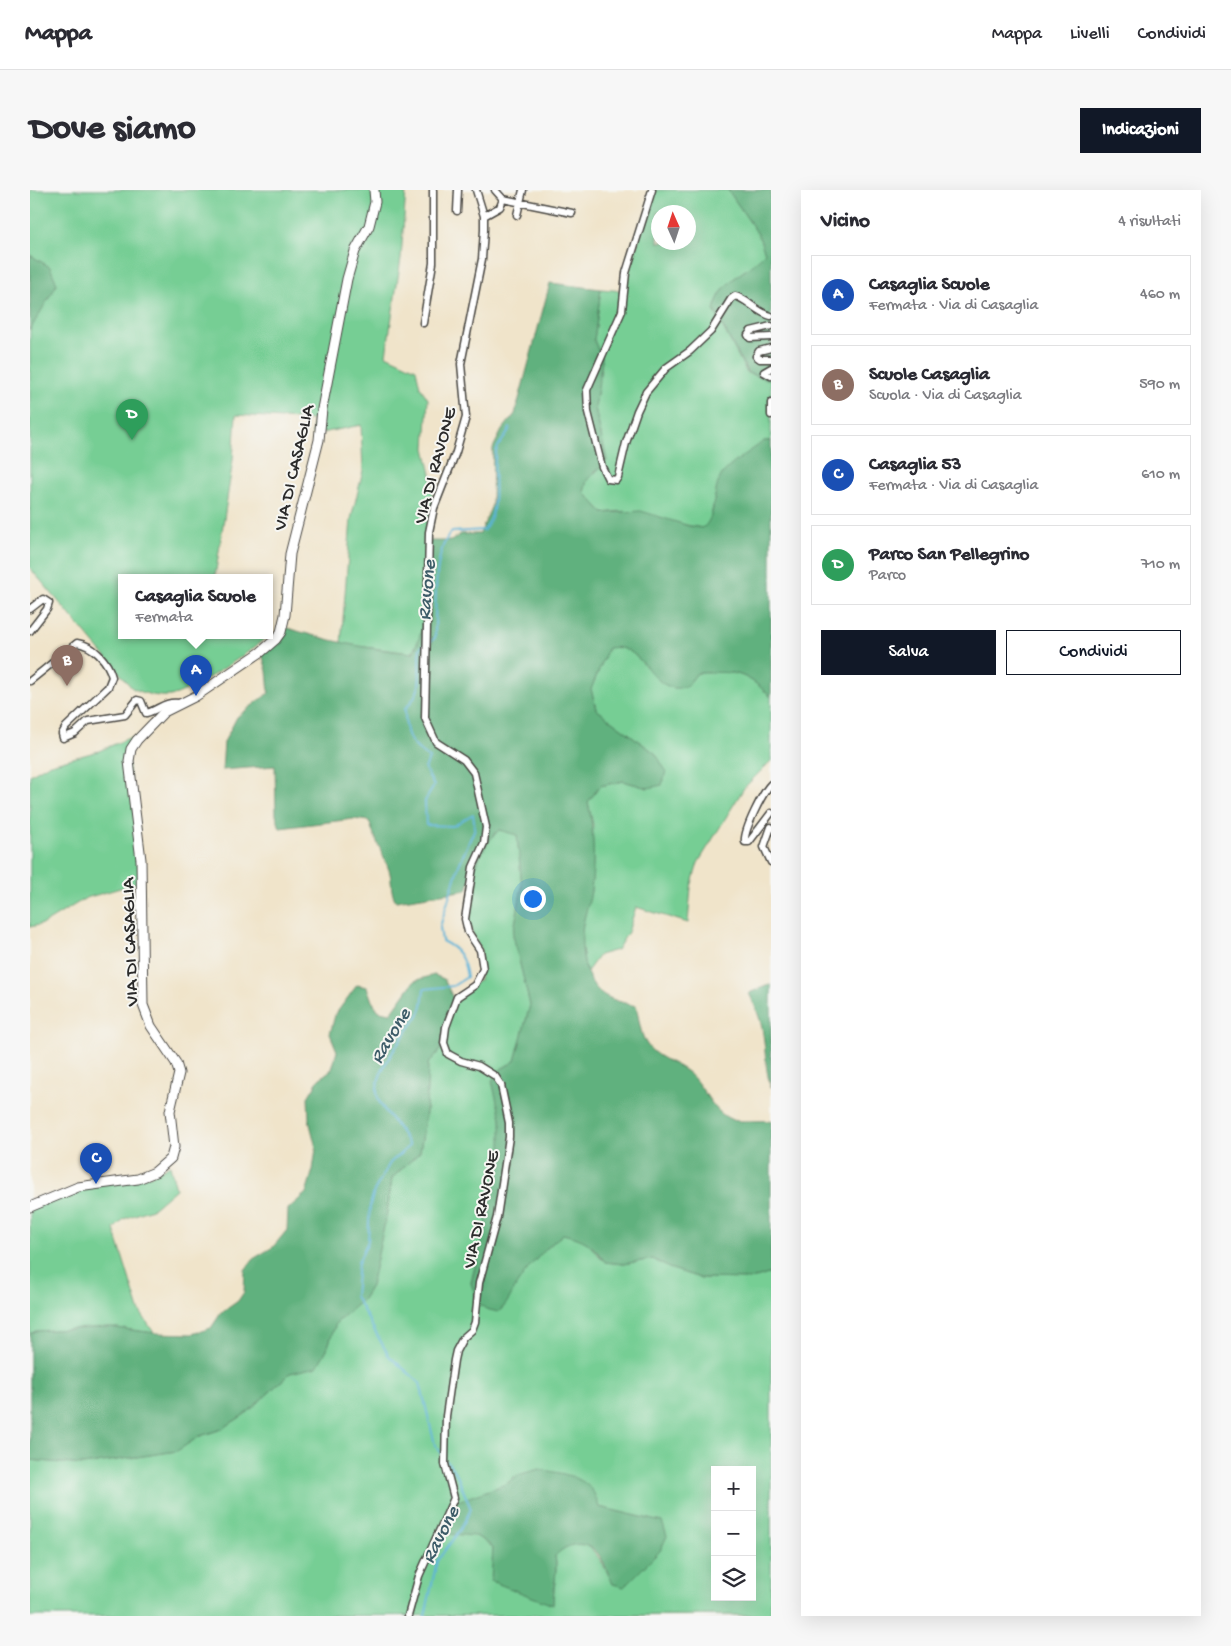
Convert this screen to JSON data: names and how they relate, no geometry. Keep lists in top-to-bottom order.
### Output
{
  "streets": {
    "street": ["VIA DI RAVONE", "VIA DI CASAGLIA"]
  },
  "water": ["Ravone"],
  "north": "top",
  "page": {
    "header": "Mappa",
    "nav": ["Mappa", "Livelli", "Condividi"],
    "buttons": [
      "Indicazioni",
      ["Salva", "Condividi"]
    ],
    "title": "Dove siamo",
    "heading": ["Vicino", "4 risultati"],
    "list": [
      {
        "mark": "A",
        "name": "Casaglia Scuole",
        "note": "Fermata · Via di Casaglia",
        "value": "460 m"
      },
      {
        "mark": "B",
        "name": "Scuole Casaglia",
        "note": "Scuola · Via di Casaglia",
        "value": "590 m"
      },
      {
        "mark": "C",
        "name": "Casaglia 53",
        "note": "Fermata · Via di Casaglia",
        "value": "610 m"
      },
      {
        "mark": "D",
        "name": "Parco San Pellegrino",
        "note": "Parco",
        "value": "710 m"
      }
    ],
    "pins": [
      "D",
      "B",
      "A",
      "C"
    ],
    "popup": ["Casaglia Scuole", "Fermata"],
    "map_buttons": ["+", "−"]
  }
}
